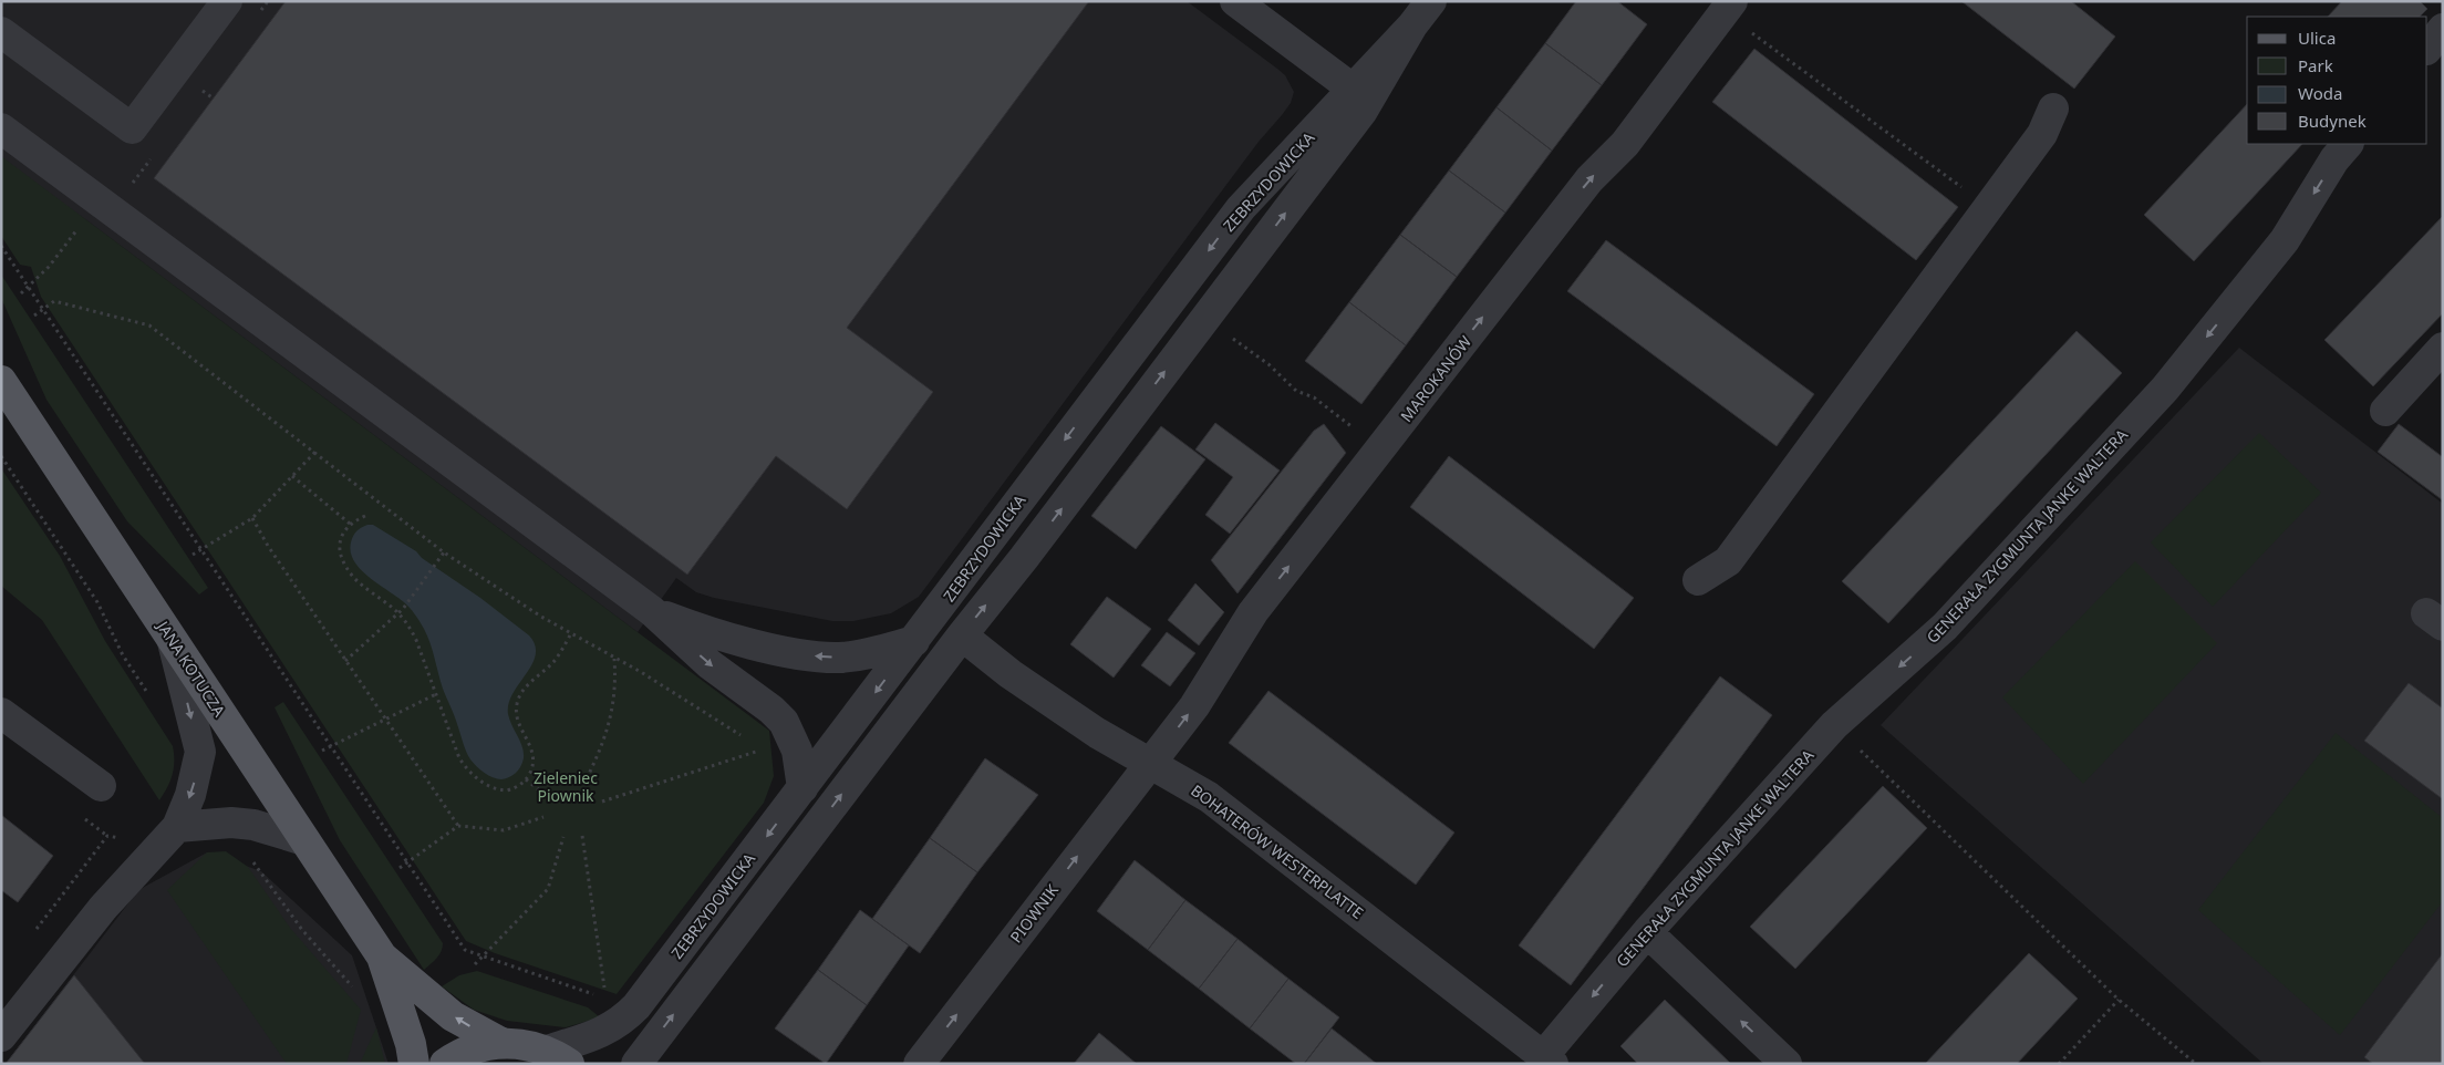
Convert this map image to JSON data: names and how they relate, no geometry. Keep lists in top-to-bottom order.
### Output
{
  "streets": {
    "main road": ["JANA KOTUCZA"],
    "street": [
      "ZEBRZYDOWICKA",
      "MAROKANÓW",
      "GENERAŁA ZYGMUNTA JANKE WALTERA",
      "BOHATERÓW WESTERPLATTE",
      "PIOWNIK"
    ]
  },
  "crossings": [
    ["ZEBRZYDOWICKA", "BOHATERÓW WESTERPLATTE"],
    ["MAROKANÓW", "BOHATERÓW WESTERPLATTE"],
    ["MAROKANÓW", "PIOWNIK"],
    ["GENERAŁA ZYGMUNTA JANKE WALTERA", "BOHATERÓW WESTERPLATTE"],
    ["BOHATERÓW WESTERPLATTE", "PIOWNIK"]
  ],
  "one_way": ["MAROKANÓW", "PIOWNIK"],
  "parks": ["Zieleniec Piownik"],
  "legend": [
    "Ulica",
    "Park",
    "Woda",
    "Budynek"
  ]
}
